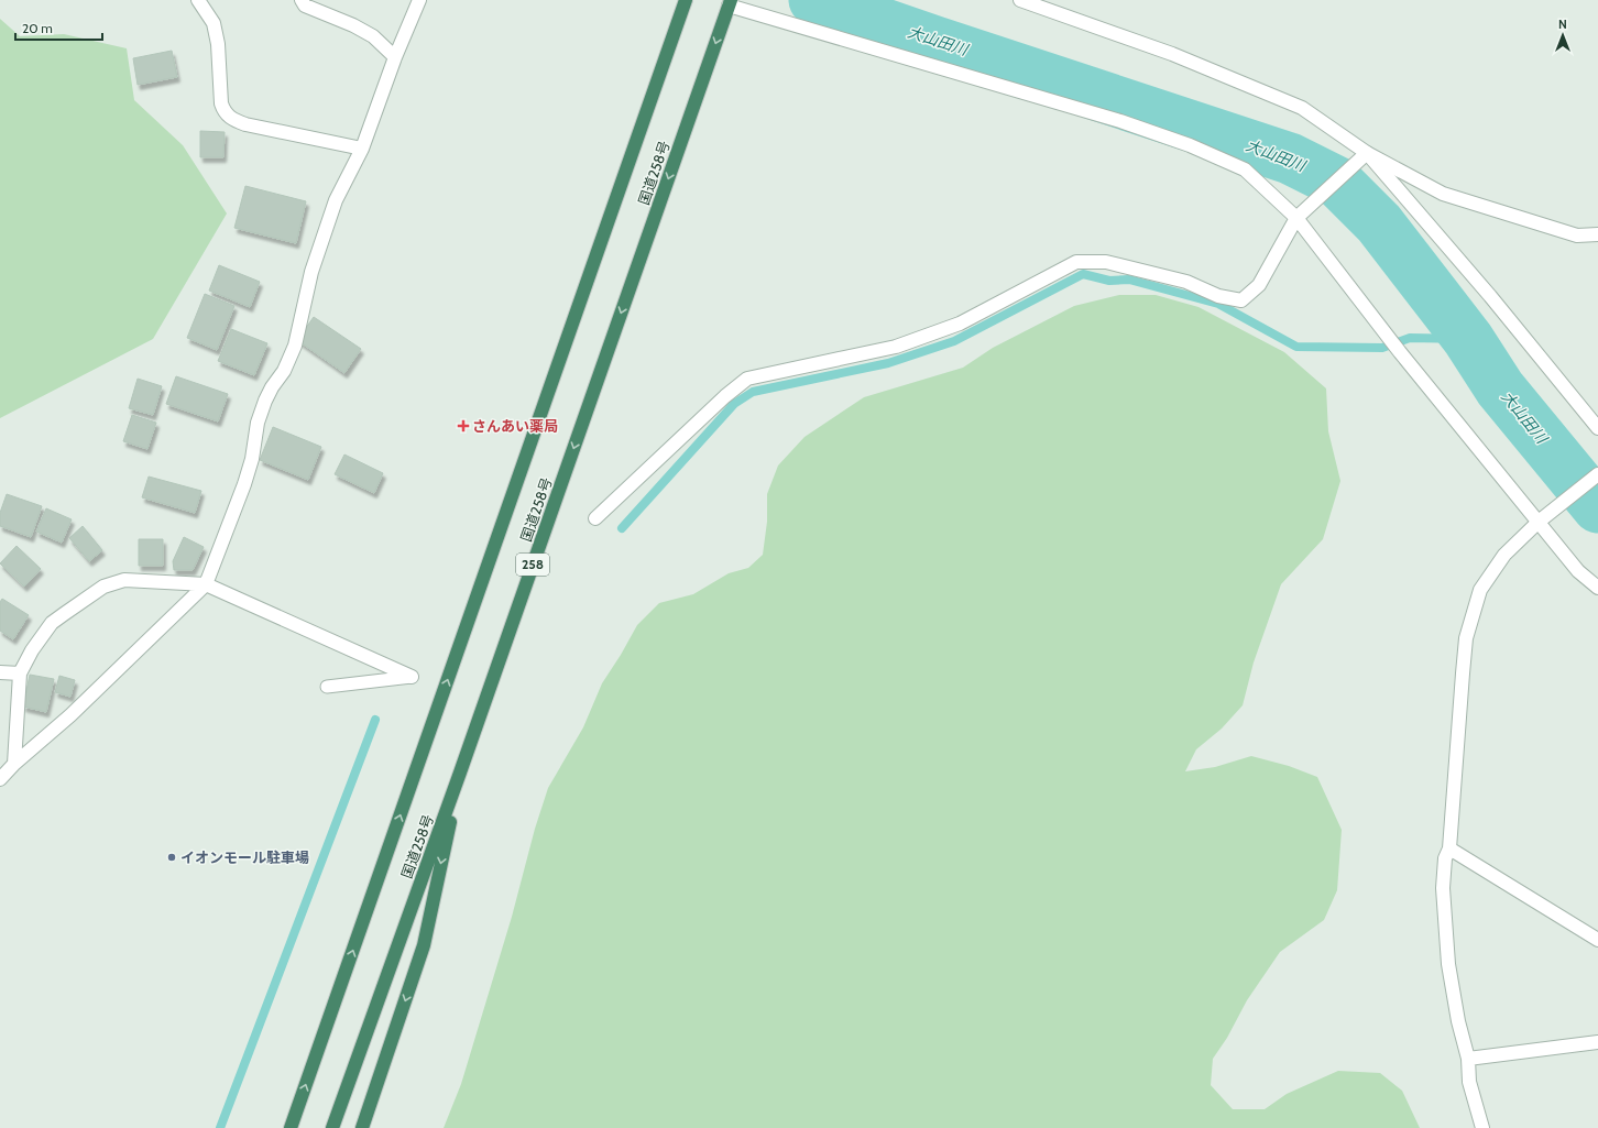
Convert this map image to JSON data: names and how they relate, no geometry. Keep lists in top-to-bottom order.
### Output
{
  "streets": {
    "highway": ["国道258号", "258"]
  },
  "water": ["大山田川"],
  "places": {
    "health": ["さんあい薬局"],
    "other": ["イオンモール駐車場"]
  },
  "scale_bar": "20 m",
  "north": "top"
}
